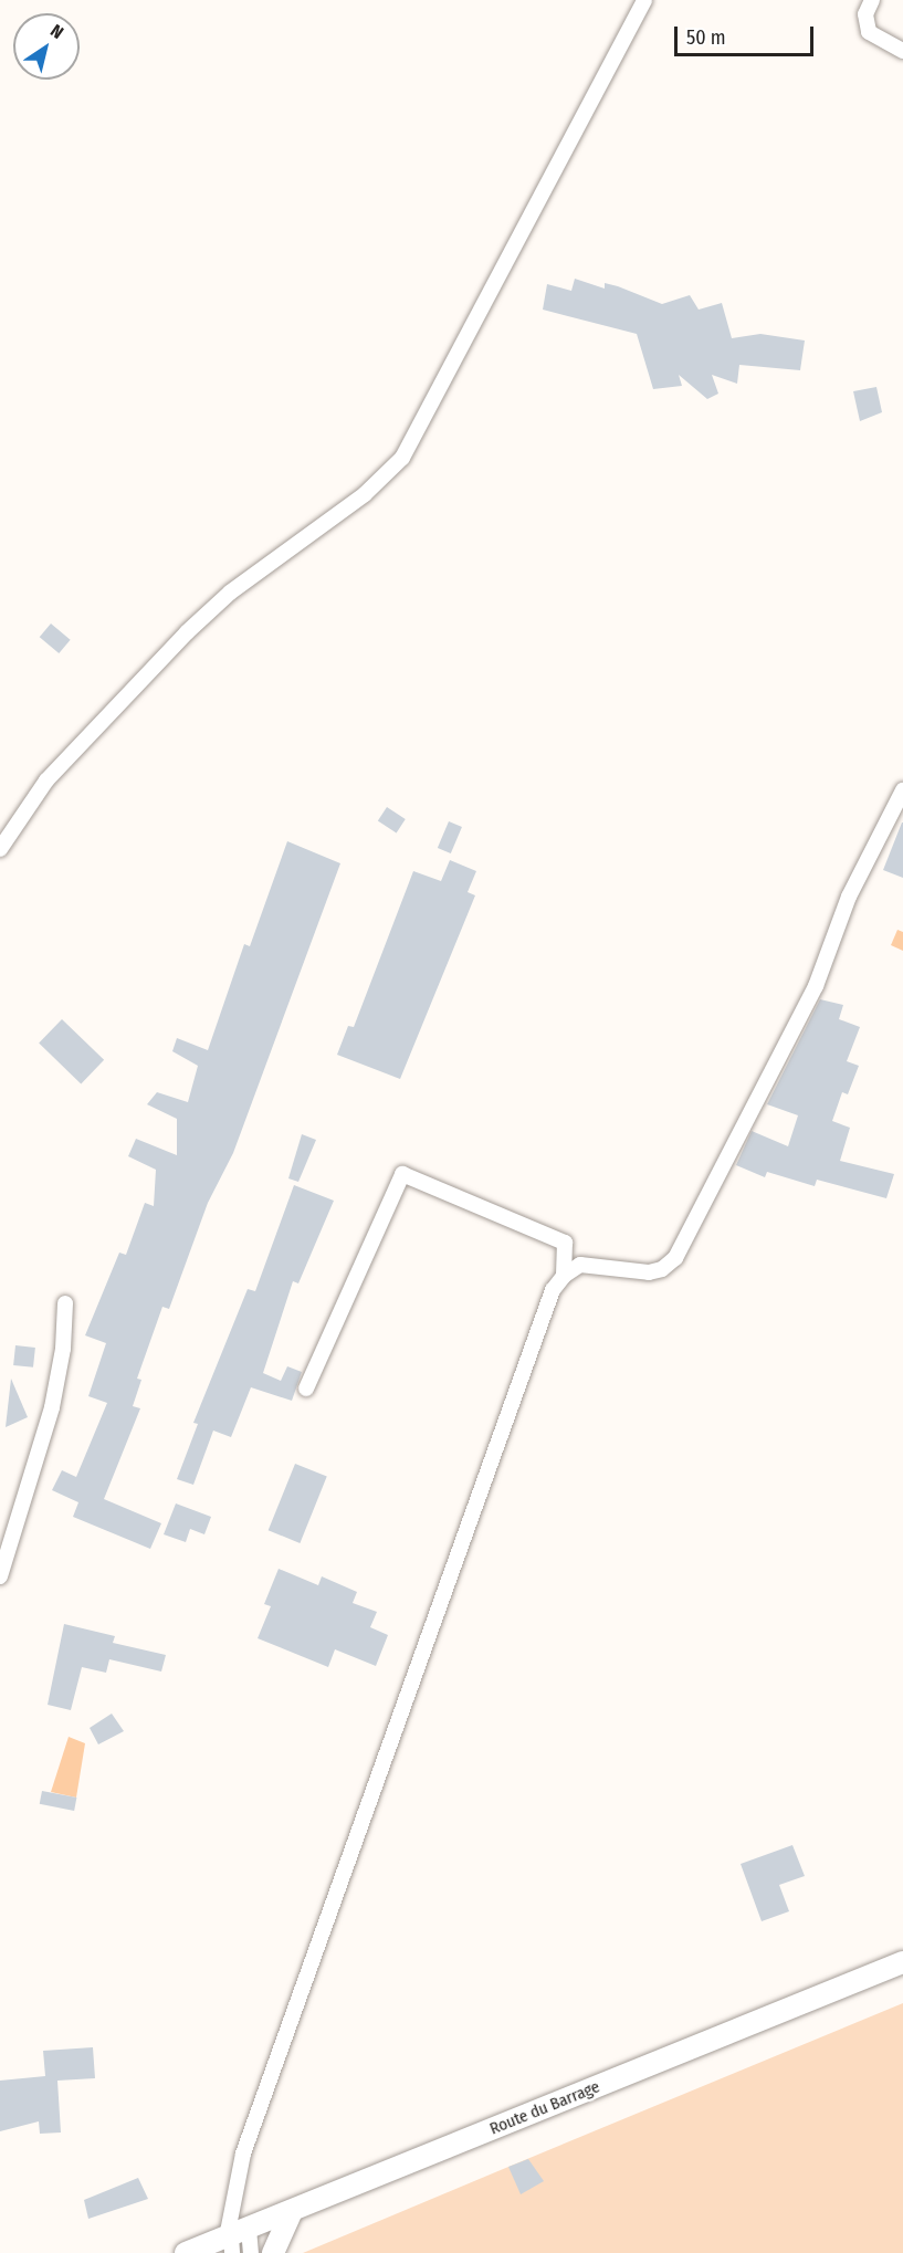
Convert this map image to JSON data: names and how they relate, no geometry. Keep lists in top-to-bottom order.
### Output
{
  "streets": {
    "main road": ["Route du Barrage"]
  },
  "scale_bar": "50 m",
  "north": "top right"
}
